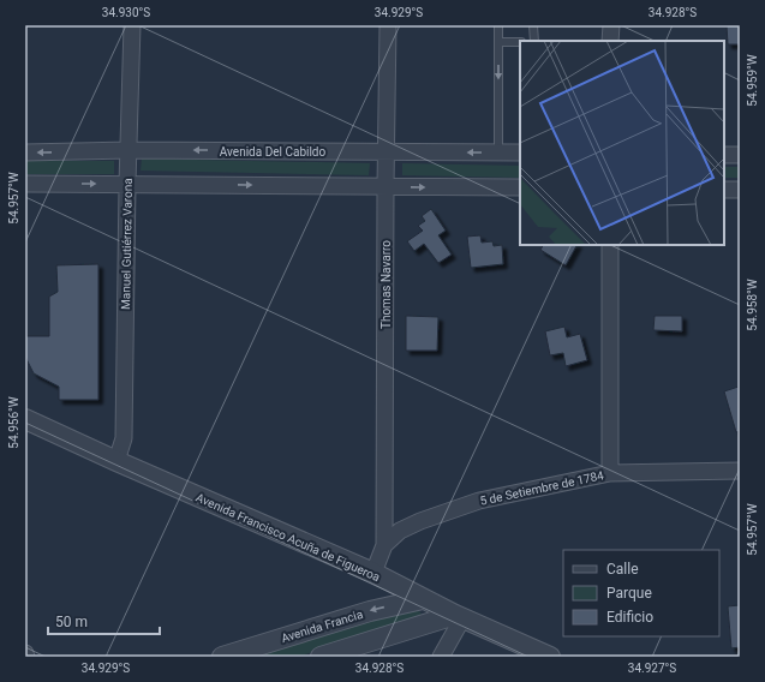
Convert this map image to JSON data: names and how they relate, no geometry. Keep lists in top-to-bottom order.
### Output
{
  "streets": {
    "street": [
      "Avenida Del Cabildo",
      "Manuel Gutiérrez Varona",
      "Thomas Navarro",
      "5 de Setiembre de 1784",
      "Avenida Francisco Acuña de Figueroa",
      "Avenida Francia"
    ]
  },
  "crossings": [
    ["Avenida Del Cabildo", "Manuel Gutiérrez Varona"],
    ["Avenida Del Cabildo", "Thomas Navarro"],
    ["Manuel Gutiérrez Varona", "Avenida Francisco Acuña de Figueroa"],
    ["Thomas Navarro", "5 de Setiembre de 1784"],
    ["5 de Setiembre de 1784", "Avenida Francisco Acuña de Figueroa"],
    ["Avenida Francisco Acuña de Figueroa", "Avenida Francia"]
  ],
  "legend": ["Calle", "Parque", "Edificio"],
  "scale_bar": "50 m",
  "coordinates": [
    "34.930°S",
    "34.929°S",
    "34.928°S",
    "54.959°W",
    "54.957°W",
    "54.958°W",
    "54.956°W",
    "34.927°S"
  ]
}
